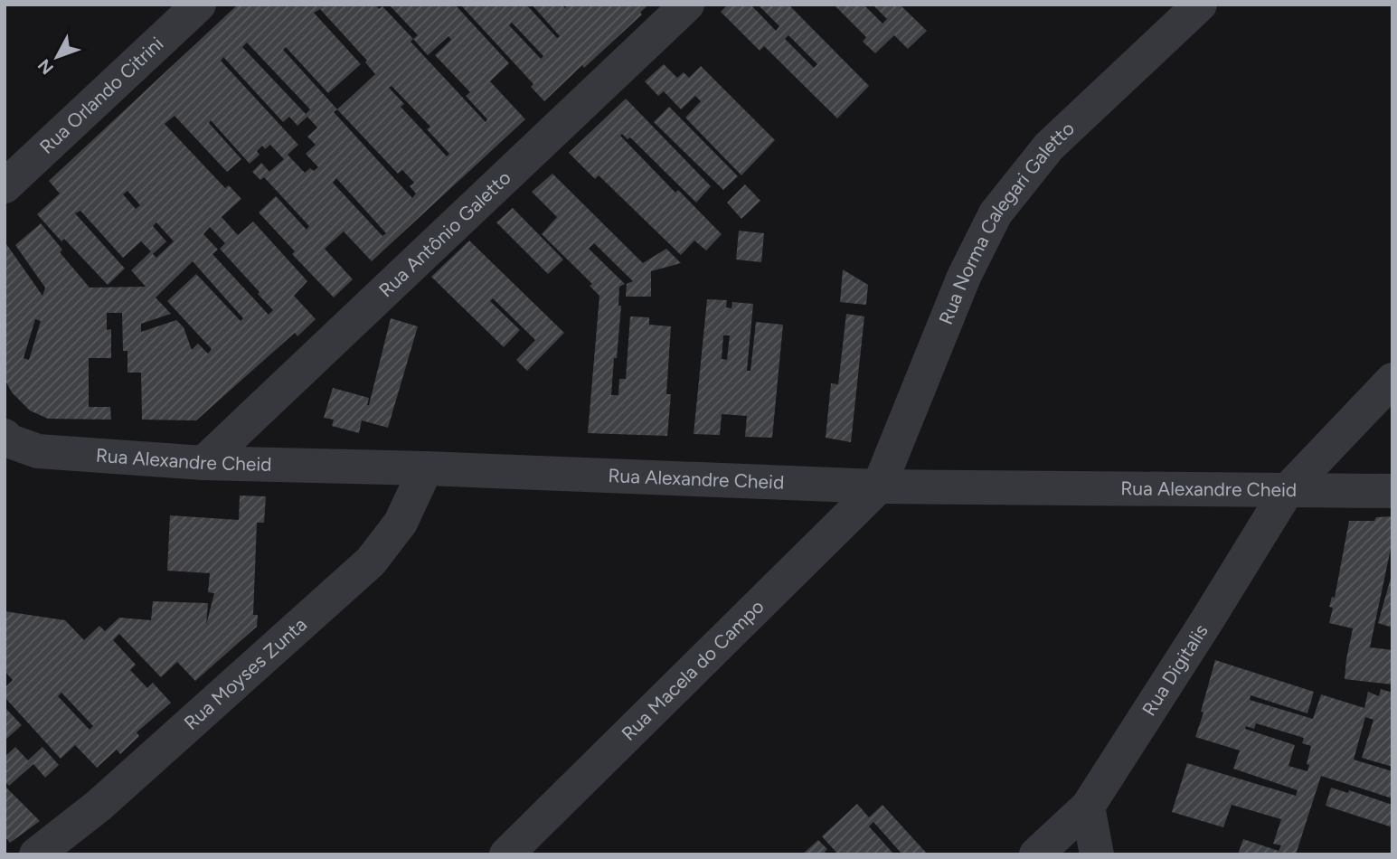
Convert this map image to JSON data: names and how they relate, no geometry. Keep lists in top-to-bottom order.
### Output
{
  "streets": {
    "street": [
      "Rua Orlando Citrini",
      "Rua Norma Calegari Galetto",
      "Rua Antônio Galetto",
      "Rua Alexandre Cheid",
      "Rua Macela do Campo",
      "Rua Digitalis",
      "Rua Moyses Zunta"
    ]
  },
  "crossings": [
    ["Rua Norma Calegari Galetto", "Rua Alexandre Cheid"],
    ["Rua Norma Calegari Galetto", "Rua Macela do Campo"],
    ["Rua Antônio Galetto", "Rua Alexandre Cheid"],
    ["Rua Alexandre Cheid", "Rua Macela do Campo"],
    ["Rua Alexandre Cheid", "Rua Digitalis"],
    ["Rua Alexandre Cheid", "Rua Moyses Zunta"]
  ],
  "north": "bottom left"
}
